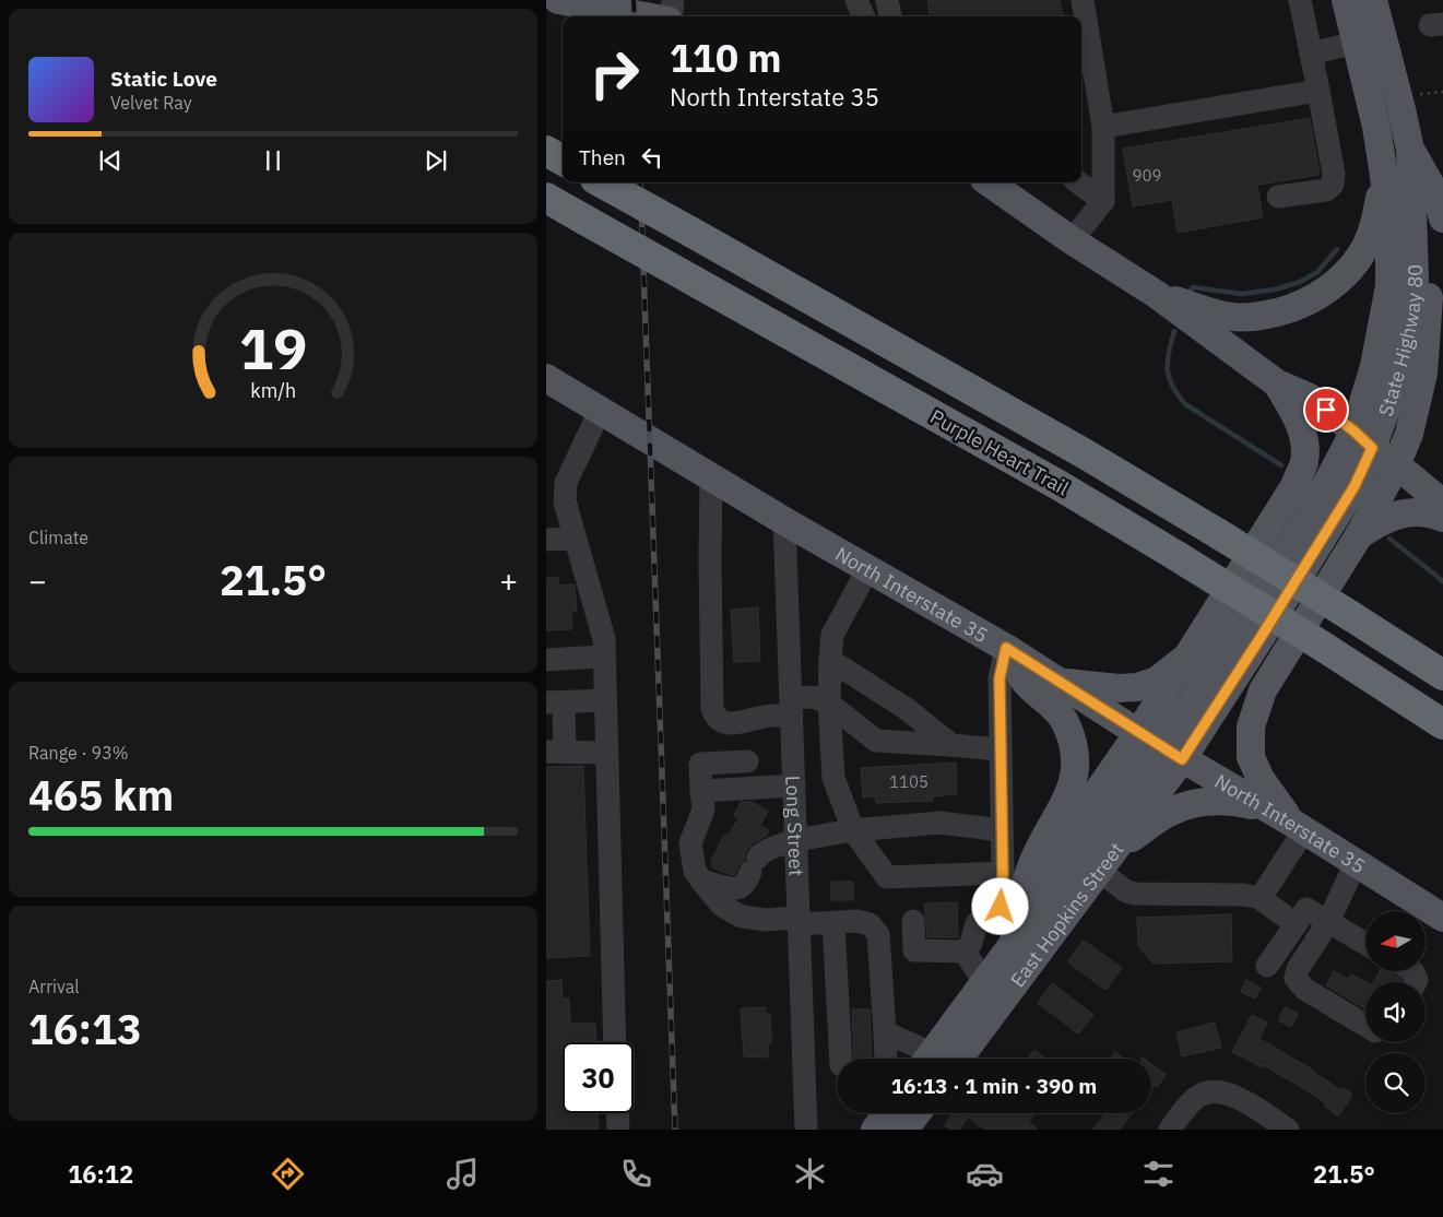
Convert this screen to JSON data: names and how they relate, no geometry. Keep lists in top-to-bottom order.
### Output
{
  "streets": {
    "highway": ["Purple Heart Trail"],
    "main road": ["State Highway 80", "North Interstate 35", "East Hopkins Street"],
    "street": ["Long Street"]
  },
  "crossings": [
    ["State Highway 80", "North Interstate 35"],
    ["State Highway 80", "East Hopkins Street"],
    ["North Interstate 35", "Long Street"],
    ["North Interstate 35", "East Hopkins Street"]
  ],
  "house_numbers": ["909", "1105"],
  "north": "left",
  "page": {
    "turn": ["110 m", "North Interstate 35"],
    "song": ["Static Love", "Velvet Ray"],
    "then": "Then",
    "tile": [
      "Climate",
      ["Range · 93%", "465 km"],
      ["Arrival", "16:13"]
    ],
    "heat": ["−", "21.5°", "+"],
    "limit": "30",
    "trip": "16:13 · 1 min · 390 m",
    "tabs": ["16:12", "21.5°"],
    "gauge": ["19", "km/h"]
  }
}
